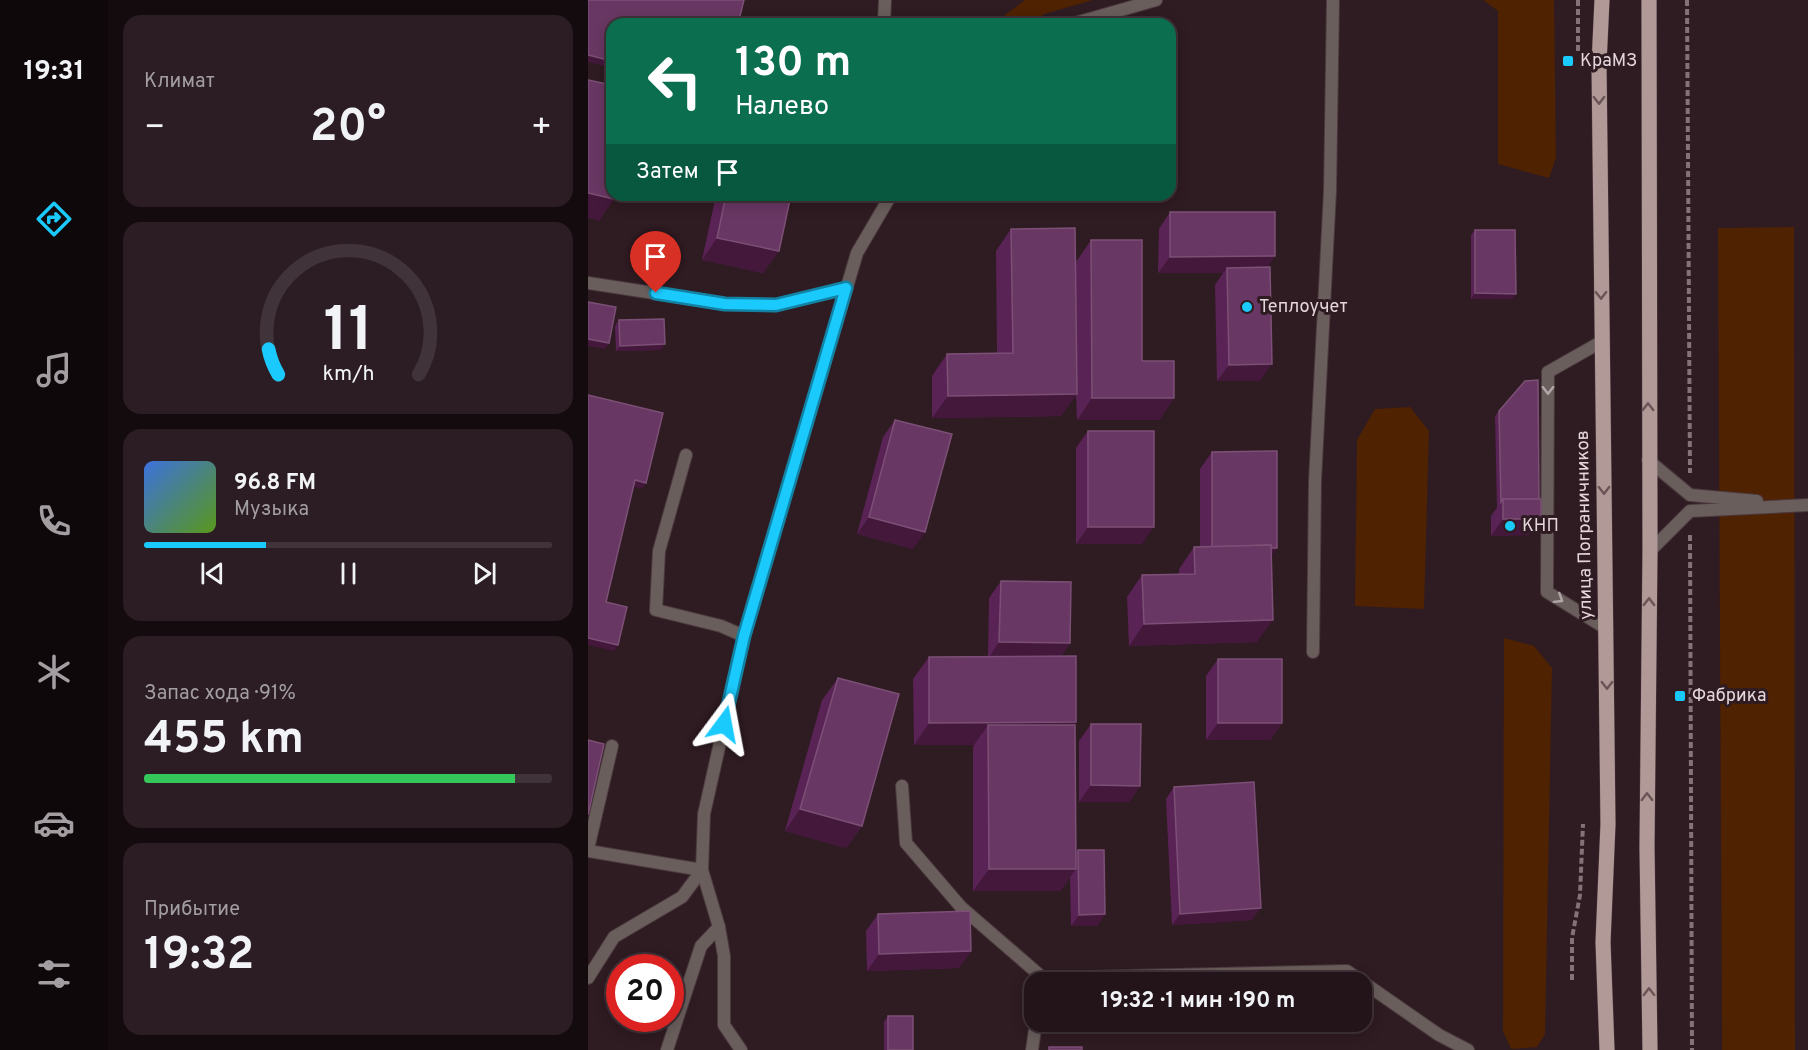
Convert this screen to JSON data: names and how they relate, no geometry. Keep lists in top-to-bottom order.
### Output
{
  "streets": {
    "main road": ["улица Пограничников"]
  },
  "places": {
    "transit": ["КраМЗ", "Фабрика"],
    "other": ["Теплоучет", "КНП"]
  },
  "page": {
    "tabs": "19:31",
    "tile": [
      "Климат",
      ["Запас хода · 91%", "455 km"],
      ["Прибытие", "19:32"]
    ],
    "turn": ["130 m", "Налево"],
    "heat": ["−", "20°", "+"],
    "then": "Затем",
    "song": ["96.8 FM", "Музыка"],
    "limit": "20",
    "trip": "19:32 · 1 мин · 190 m",
    "gauge": ["11", "km/h"]
  }
}
